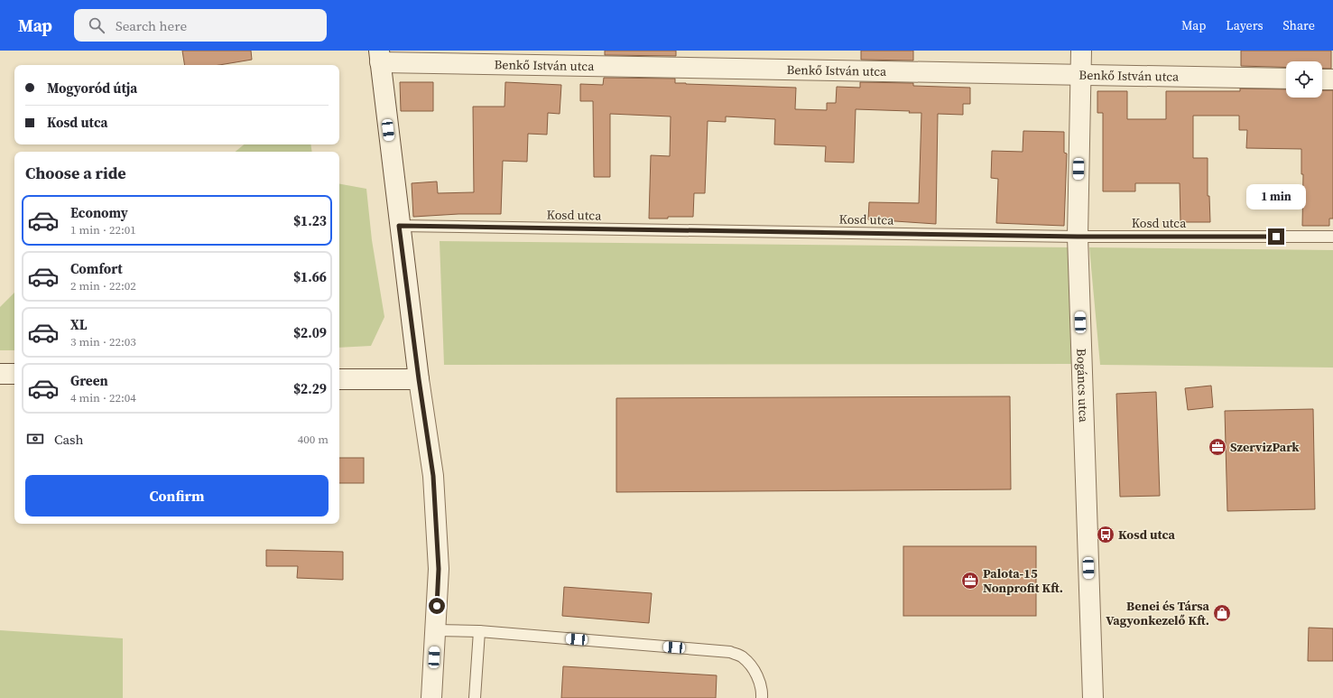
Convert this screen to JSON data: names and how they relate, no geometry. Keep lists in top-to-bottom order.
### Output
{
  "streets": {
    "street": ["Benkő István utca", "Bogáncs utca"],
    "lane": ["Kosd utca"]
  },
  "crossings": [
    ["Benkő István utca", "Bogáncs utca"],
    ["Kosd utca", "Bogáncs utca"]
  ],
  "places": {
    "office": ["SzervizPark", "Palota-15 Nonprofit Kft."],
    "bus stop": ["Kosd utca"],
    "shop": ["Benei és Társa Vagyonkezelő Kft."]
  },
  "page": {
    "header": "Map",
    "search": "Search here",
    "nav": ["Map", "Layers", "Share"],
    "banner": ["Mogyoród útja", "Kosd utca"],
    "heading": "Choose a ride",
    "bubble": "1 min",
    "list": [
      {
        "name": "Economy",
        "note": "1 min · 22:01",
        "value": "$1.23"
      },
      {
        "name": "Comfort",
        "note": "2 min · 22:02",
        "value": "$1.66"
      },
      {
        "name": "XL",
        "note": "3 min · 22:03",
        "value": "$2.09"
      },
      {
        "name": "Green",
        "note": "4 min · 22:04",
        "value": "$2.29"
      }
    ],
    "pay": ["Cash", "400 m"],
    "buttons": "Confirm"
  }
}
